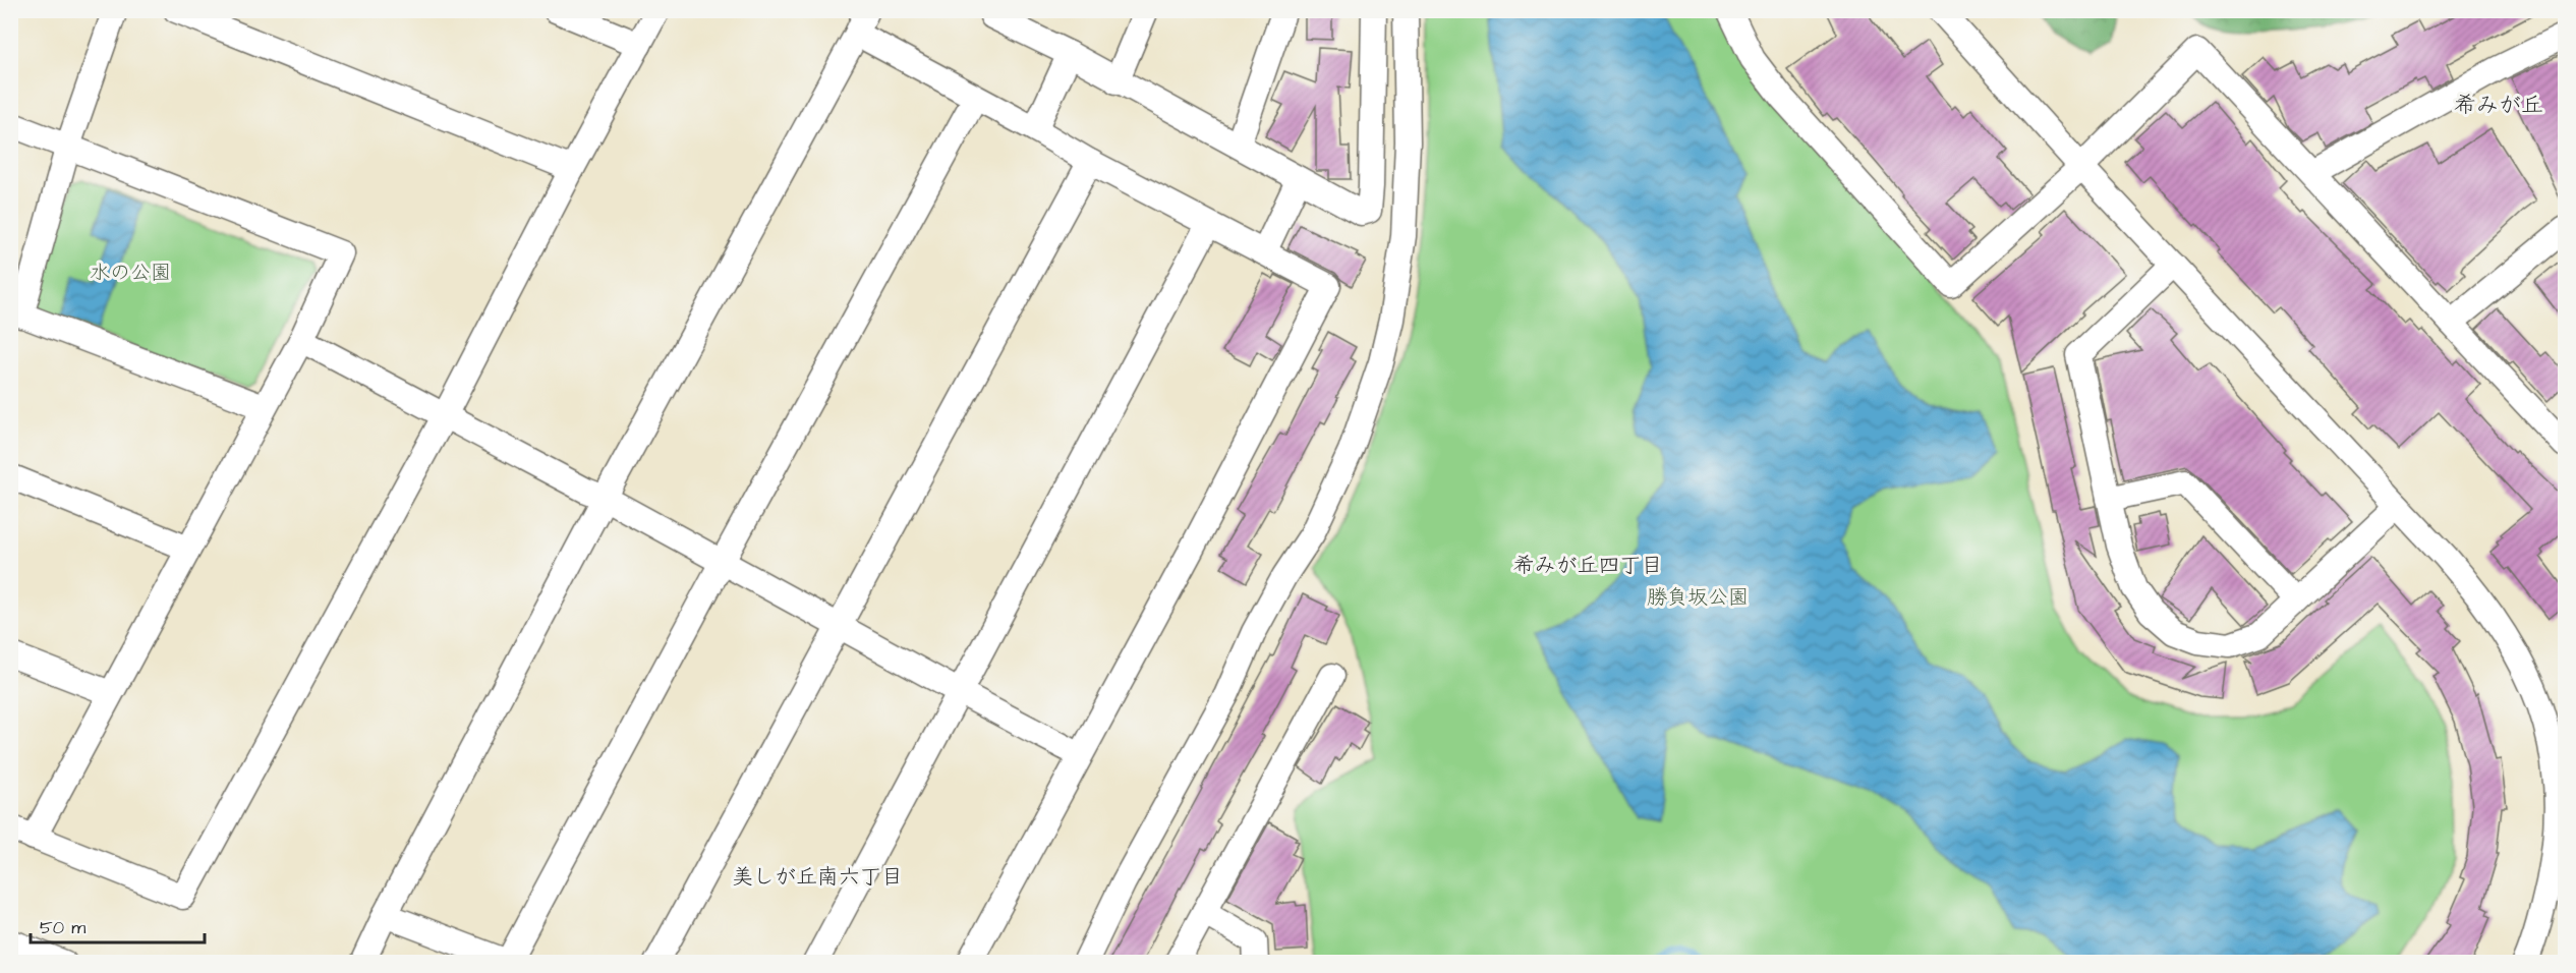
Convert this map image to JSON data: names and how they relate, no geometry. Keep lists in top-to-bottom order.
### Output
{
  "districts": ["希みが丘", "希みが丘四丁目", "美しが丘南六丁目"],
  "parks": ["水の公園", "勝負坂公園"],
  "scale_bar": "50 m"
}
